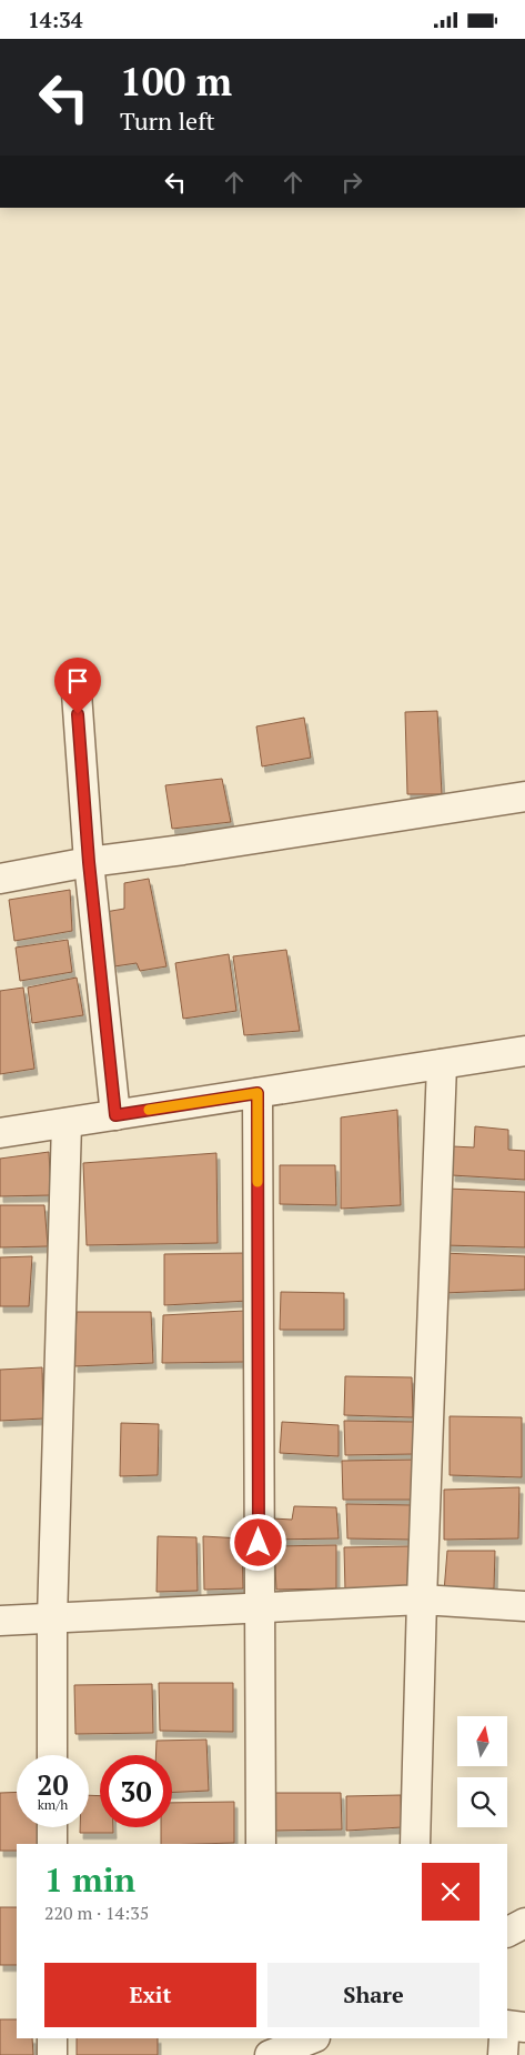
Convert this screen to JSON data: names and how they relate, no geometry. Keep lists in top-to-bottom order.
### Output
{
  "north": "top",
  "page": {
    "status": "14:34",
    "turn": ["100 m", "Turn left"],
    "speed": "20 km/h",
    "limit": "30",
    "heading": ["1 min", "220 m · 14:35"],
    "buttons": ["Exit", "Share"]
  }
}
